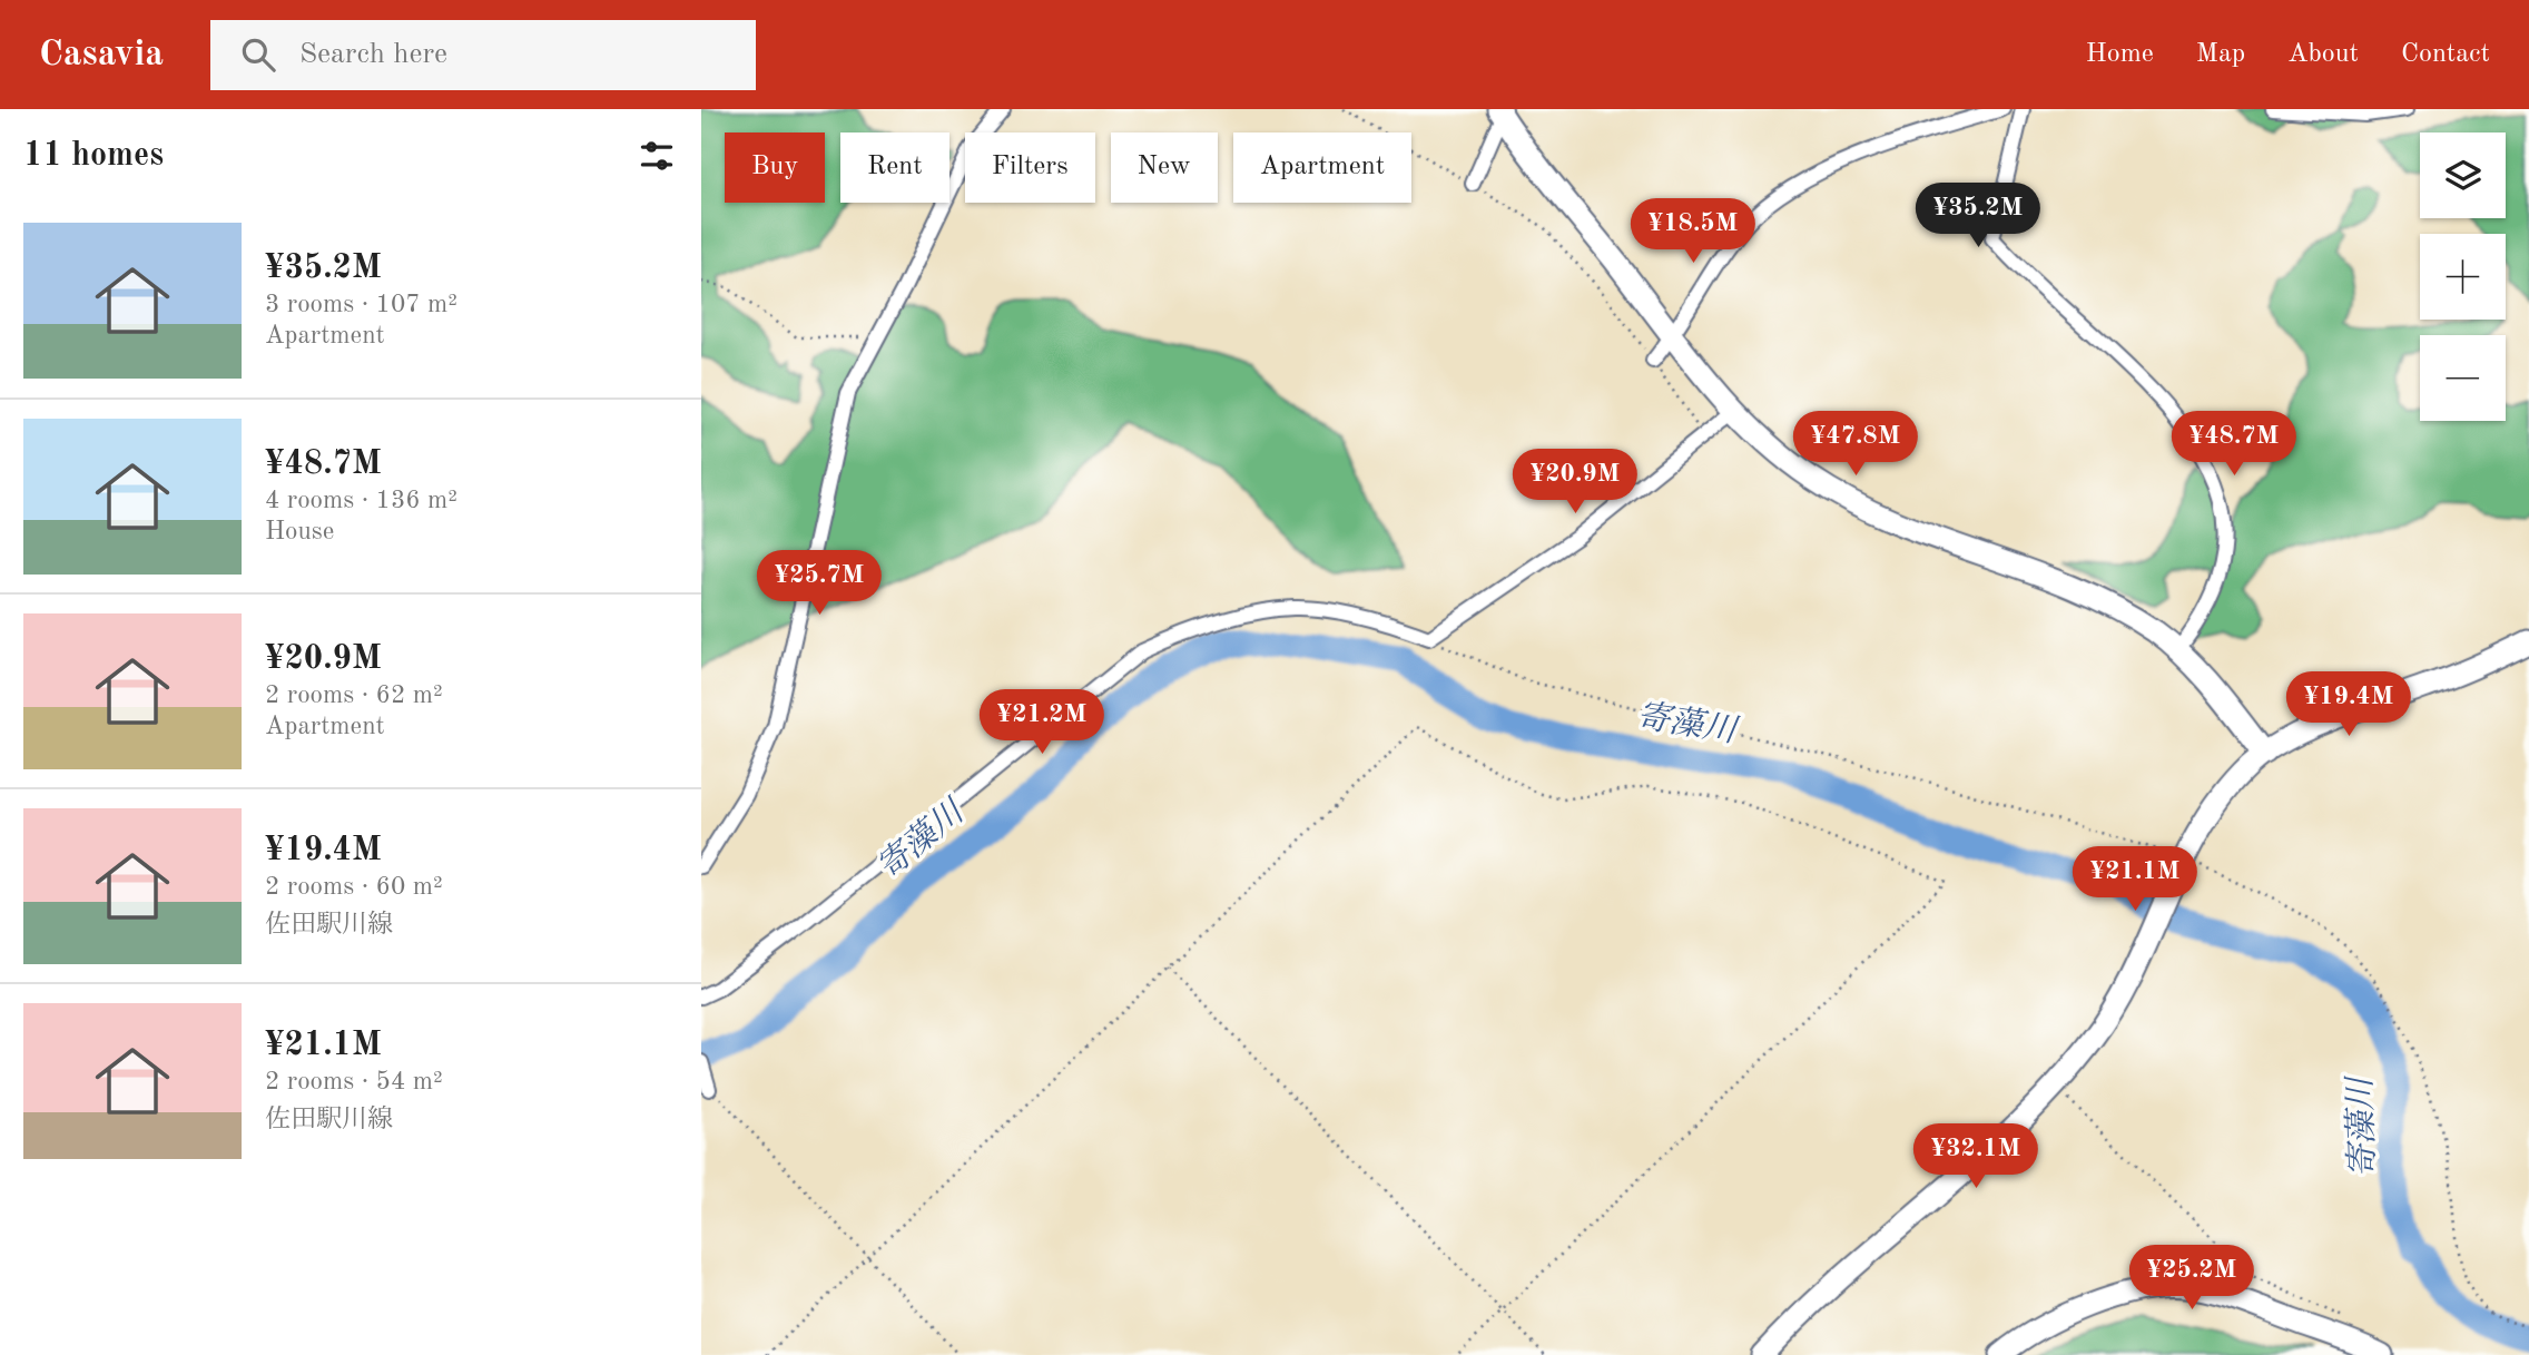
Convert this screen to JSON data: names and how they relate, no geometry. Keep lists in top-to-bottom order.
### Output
{
  "water": ["寄藻川"],
  "page": {
    "header": "Casavia",
    "search": "Search here",
    "nav": [
      "Home",
      "Map",
      "About",
      "Contact"
    ],
    "heading": "11 homes",
    "map_buttons": ["+", "−"],
    "chip": [
      "Buy",
      "Rent",
      "Filters",
      "New",
      "Apartment"
    ],
    "price": [
      "¥35.2M",
      "¥18.5M",
      "¥47.8M",
      "¥48.7M",
      "¥20.9M",
      "¥25.7M",
      "¥19.4M",
      "¥21.2M",
      "¥21.1M",
      "¥32.1M",
      "¥25.2M"
    ],
    "list": [
      {
        "name": "¥35.2M",
        "note": "3 rooms · 107 m² · Apartment"
      },
      {
        "name": "¥48.7M",
        "note": "4 rooms · 136 m² · House"
      },
      {
        "name": "¥20.9M",
        "note": "2 rooms · 62 m² · Apartment"
      },
      {
        "name": "¥19.4M",
        "note": "2 rooms · 60 m² · 佐田駅川線"
      },
      {
        "name": "¥21.1M",
        "note": "2 rooms · 54 m² · 佐田駅川線"
      }
    ]
  }
}
